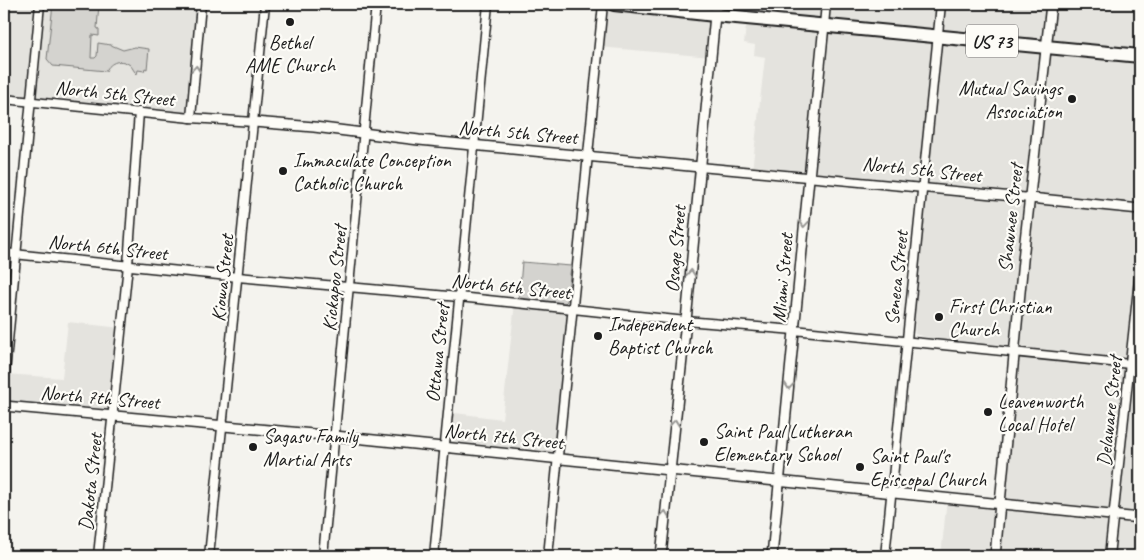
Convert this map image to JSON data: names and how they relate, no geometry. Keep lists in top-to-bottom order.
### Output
{
  "streets": {
    "highway": ["US 73"],
    "street": [
      "North 5th Street",
      "Shawnee Street",
      "North 6th Street",
      "Osage Street",
      "Kiowa Street",
      "Kickapoo Street",
      "Miami Street",
      "Seneca Street",
      "Ottawa Street",
      "North 7th Street",
      "Delaware Street",
      "Dakota Street"
    ]
  },
  "crossings": [
    ["US 73", "Shawnee Street"],
    ["US 73", "Osage Street"],
    ["US 73", "Miami Street"],
    ["US 73", "Seneca Street"],
    ["North 5th Street", "Shawnee Street"],
    ["North 5th Street", "Osage Street"],
    ["North 5th Street", "Kiowa Street"],
    ["North 5th Street", "Kickapoo Street"],
    ["North 5th Street", "Miami Street"],
    ["North 5th Street", "Seneca Street"],
    ["North 5th Street", "Ottawa Street"],
    ["North 5th Street", "Dakota Street"],
    ["Shawnee Street", "North 6th Street"],
    ["Shawnee Street", "North 7th Street"],
    ["North 6th Street", "Osage Street"],
    ["North 6th Street", "Kiowa Street"],
    ["North 6th Street", "Kickapoo Street"],
    ["North 6th Street", "Miami Street"],
    ["North 6th Street", "Seneca Street"],
    ["North 6th Street", "Ottawa Street"],
    ["North 6th Street", "Delaware Street"],
    ["North 6th Street", "Dakota Street"],
    ["Osage Street", "North 7th Street"],
    ["Kiowa Street", "North 7th Street"],
    ["Kickapoo Street", "North 7th Street"],
    ["Miami Street", "North 7th Street"],
    ["Seneca Street", "North 7th Street"],
    ["Ottawa Street", "North 7th Street"],
    ["North 7th Street", "Delaware Street"],
    ["North 7th Street", "Dakota Street"]
  ],
  "one_way": ["Osage Street", "Miami Street"],
  "places": [
    "Bethel AME Church",
    "Mutual Savings Association",
    "Immaculate Conception Catholic Church",
    "First Christian Church",
    "Independent Baptist Church",
    "Leavenworth Local Hotel",
    "Saint Paul Lutheran Elementary School",
    "Sagasu Family Martial Arts",
    "Saint Paul's Episcopal Church"
  ]
}
